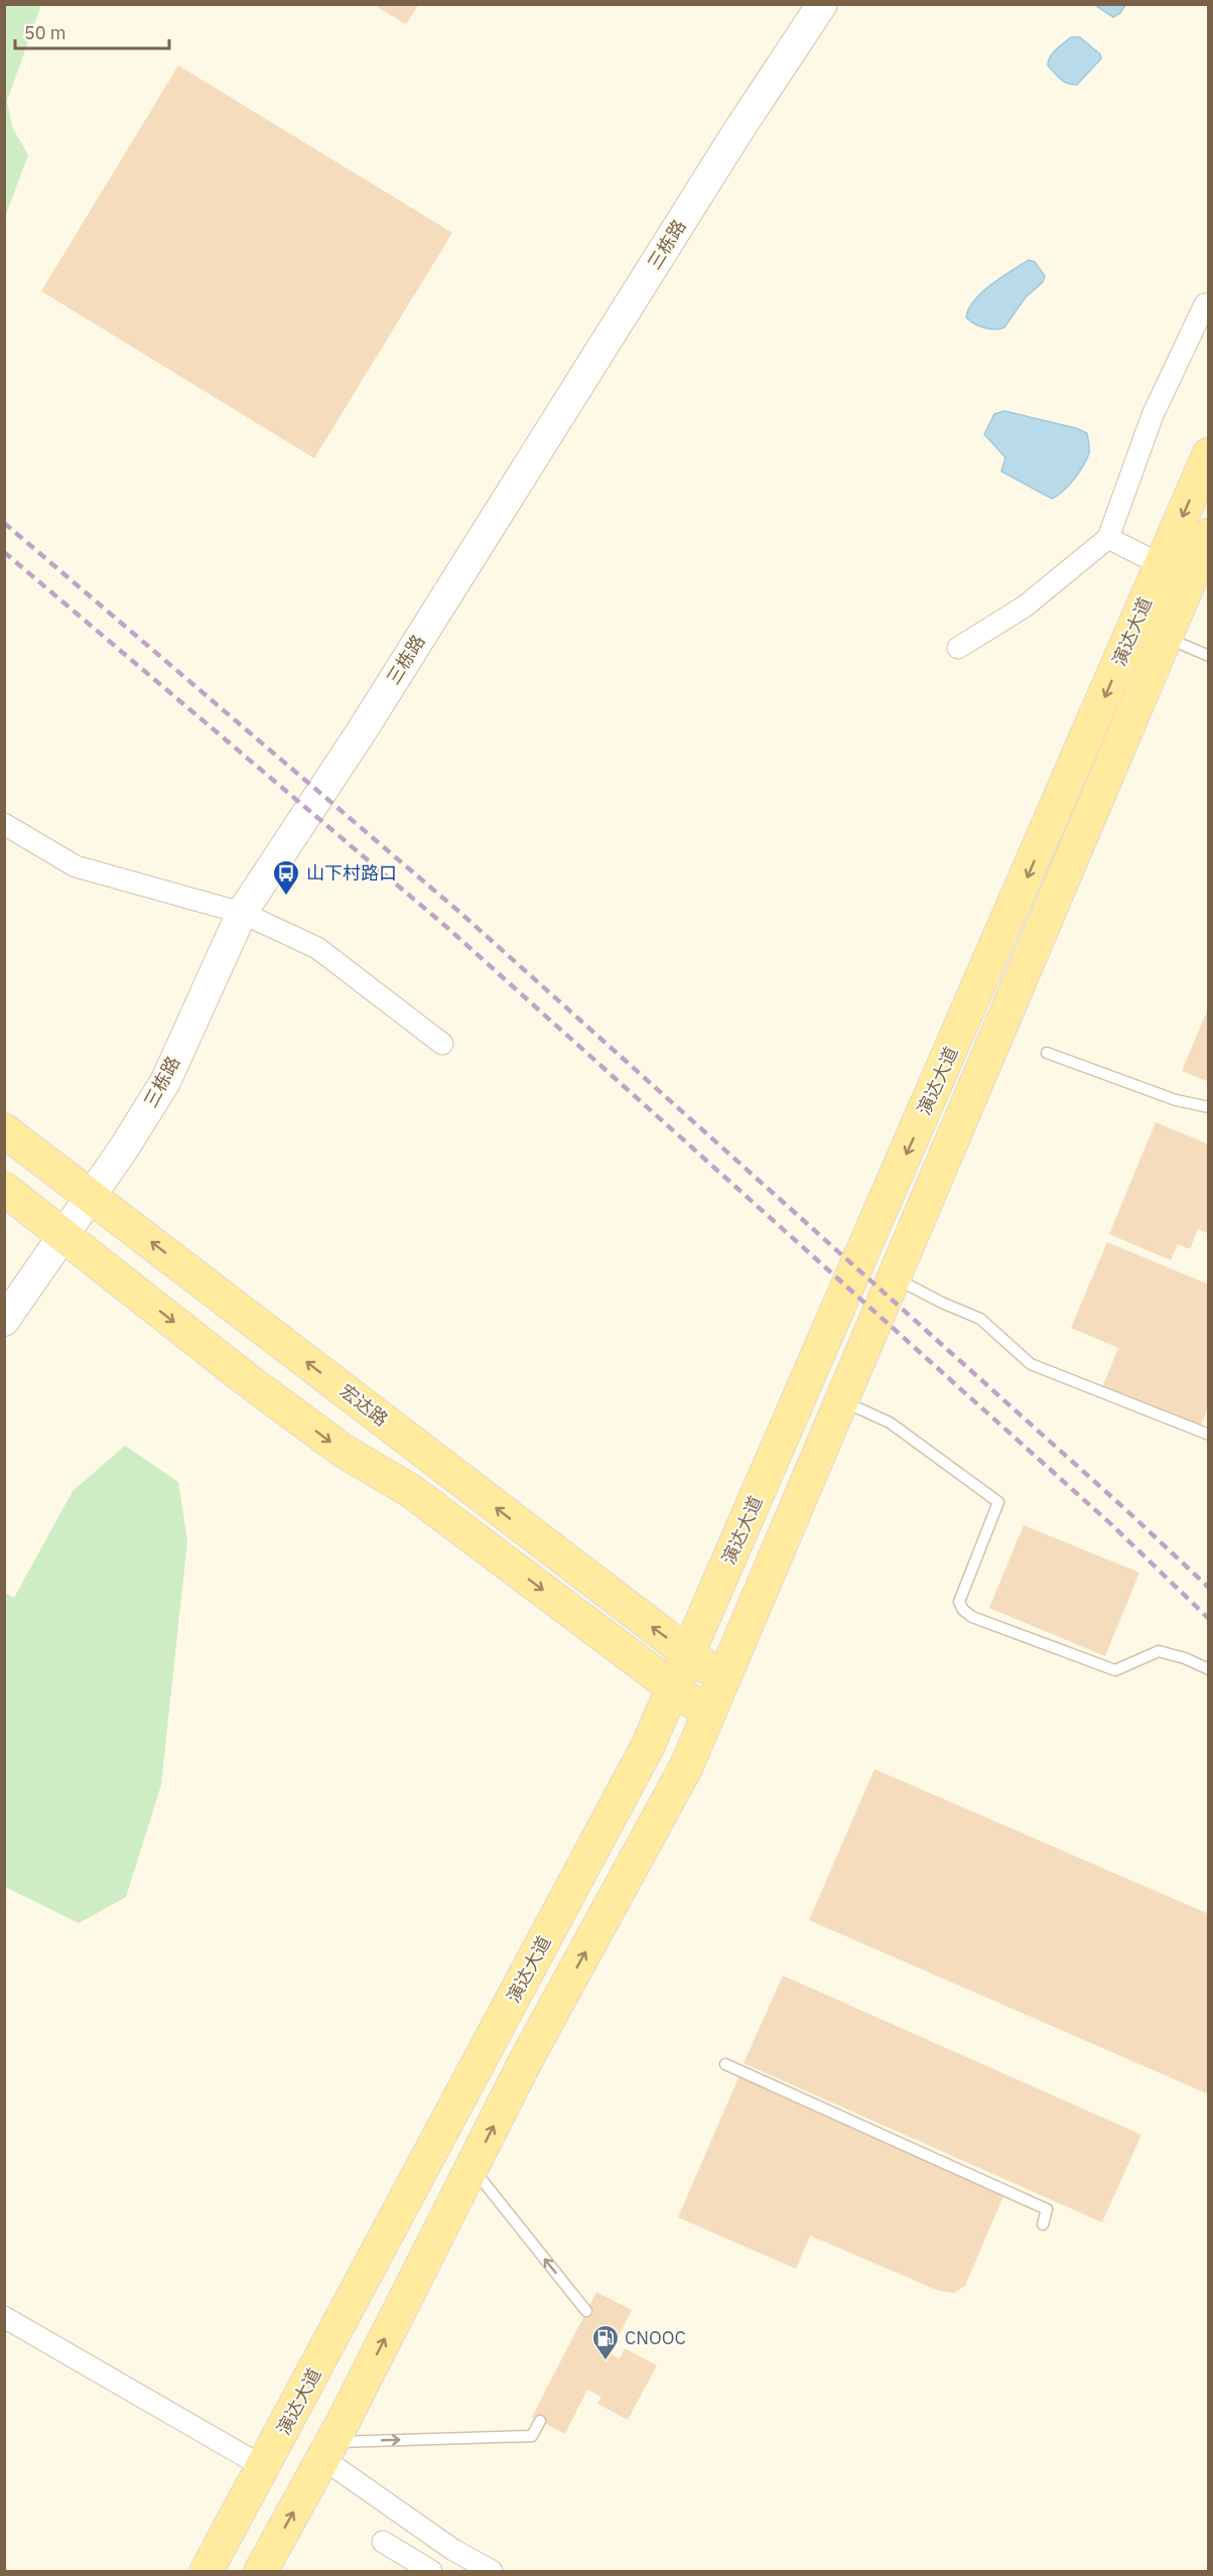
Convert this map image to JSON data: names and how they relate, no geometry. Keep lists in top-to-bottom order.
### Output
{
  "streets": {
    "main road": ["三栋路", "演达大道", "宏达路"]
  },
  "crossings": [
    ["三栋路", "宏达路"],
    ["演达大道", "宏达路"]
  ],
  "places": {
    "bus stop": ["山下村路口"],
    "fuel station": ["CNOOC"]
  },
  "scale_bar": "50 m"
}
